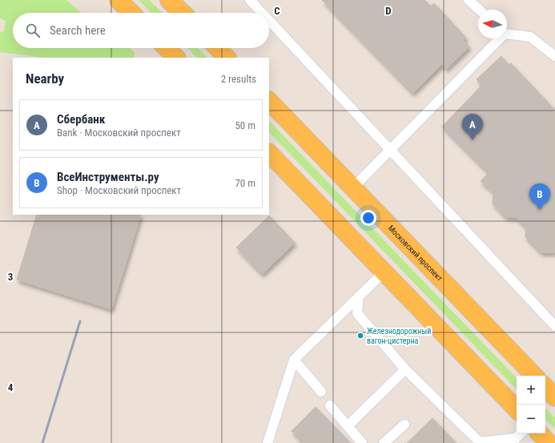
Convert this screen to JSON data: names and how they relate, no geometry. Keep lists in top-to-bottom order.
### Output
{
  "streets": {
    "main road": ["Московский проспект"]
  },
  "places": ["Железнодорожный вагон-цистерна"],
  "north": "left",
  "page": {
    "search": "Search here",
    "heading": ["Nearby", "2 results"],
    "list": [
      {
        "mark": "A",
        "name": "Сбербанк",
        "note": "Bank · Московский проспект",
        "value": "50 m"
      },
      {
        "mark": "B",
        "name": "ВсеИнструменты.ру",
        "note": "Shop · Московский проспект",
        "value": "70 m"
      }
    ],
    "pins": ["A", "B"],
    "map_buttons": ["+", "−"]
  },
  "grid": {
    "columns": ["C", "D"],
    "rows": ["3", "4"]
  }
}
